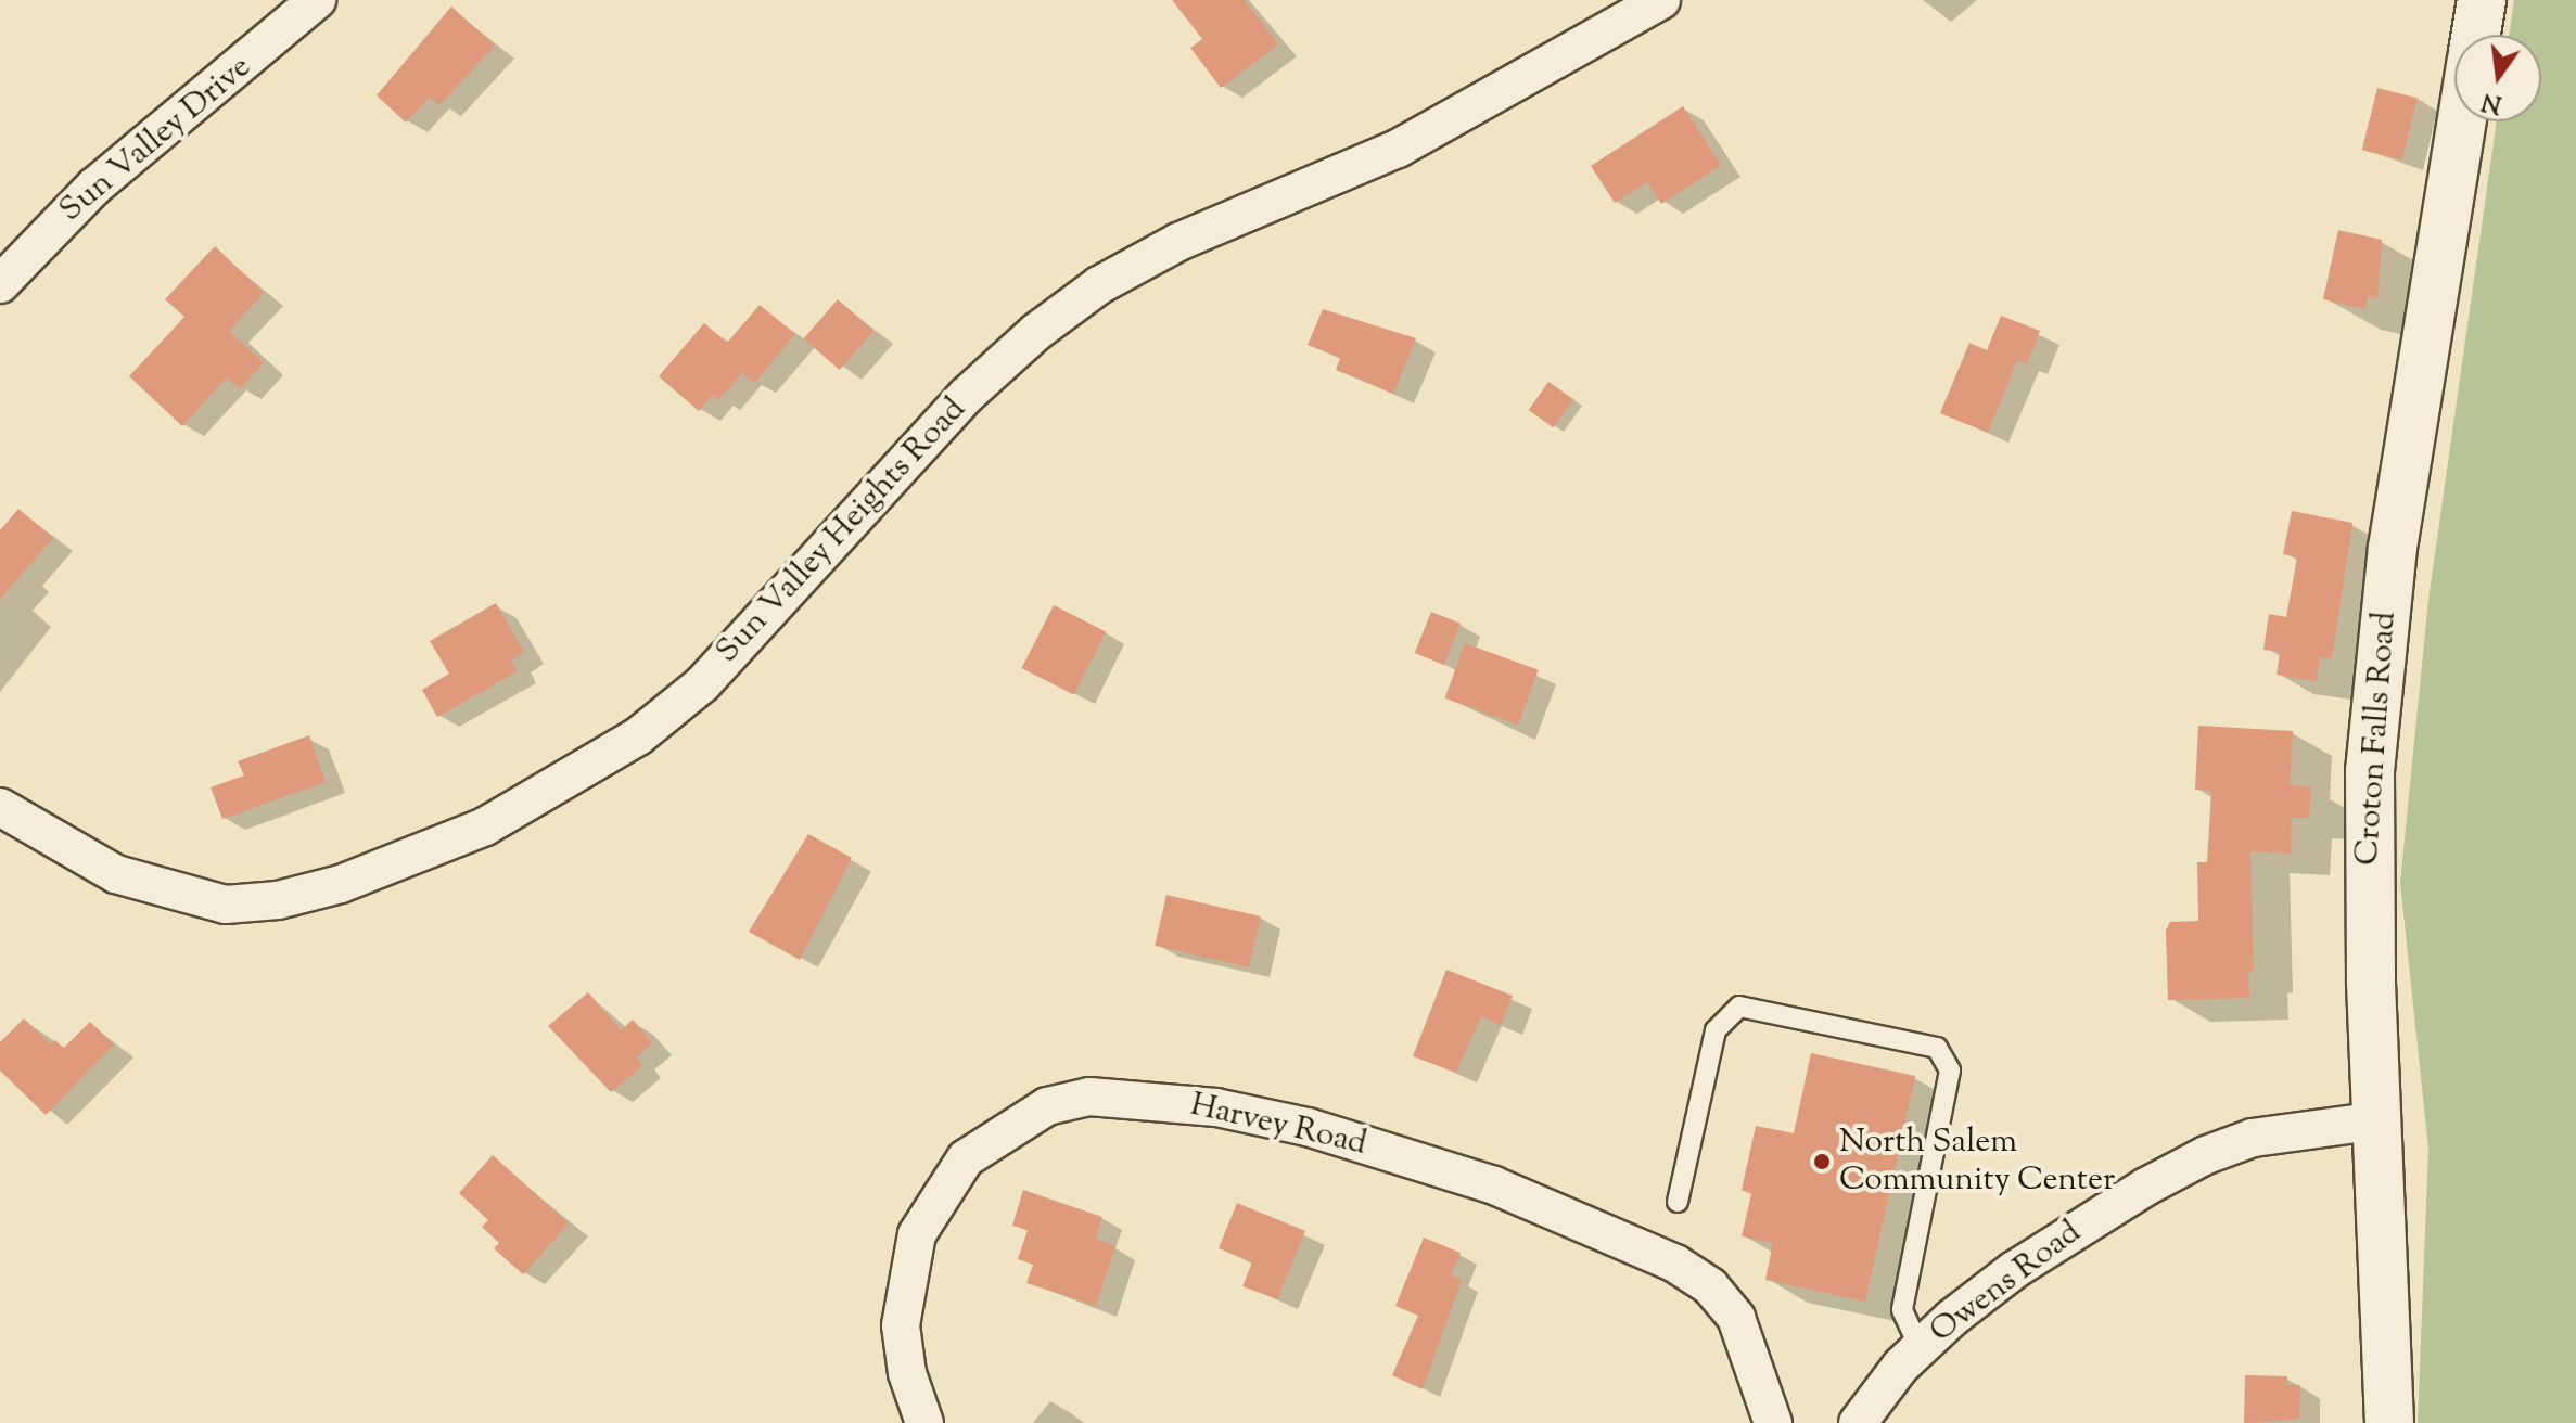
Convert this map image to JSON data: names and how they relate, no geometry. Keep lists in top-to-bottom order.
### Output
{
  "streets": {
    "main road": ["Croton Falls Road"],
    "street": [
      "Sun Valley Drive",
      "Sun Valley Heights Road",
      "Harvey Road",
      "Owens Road"
    ]
  },
  "crossings": [
    ["Croton Falls Road", "Owens Road"]
  ],
  "places": ["North Salem Community Center"],
  "north": "bottom"
}
